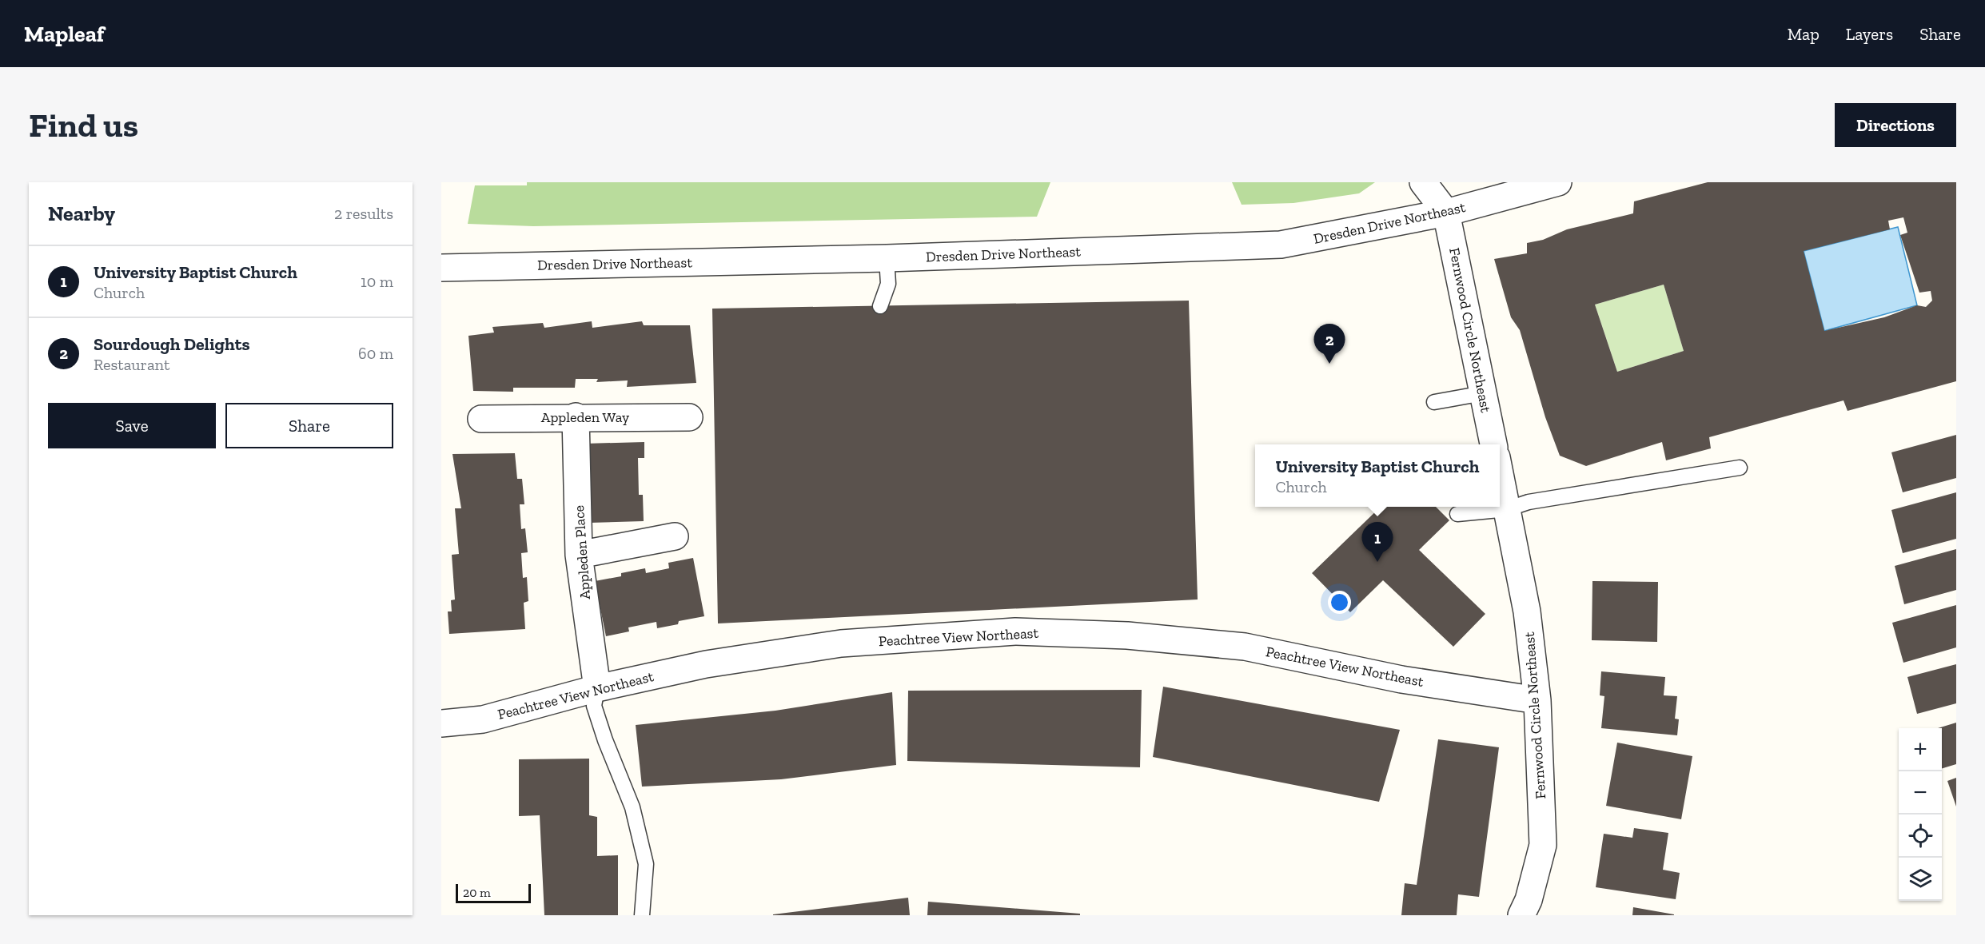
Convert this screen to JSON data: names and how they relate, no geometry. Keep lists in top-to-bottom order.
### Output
{
  "streets": {
    "street": [
      "Dresden Drive Northeast",
      "Fernwood Circle Northeast",
      "Appleden Way",
      "Appleden Place",
      "Peachtree View Northeast"
    ]
  },
  "crossings": [
    ["Dresden Drive Northeast", "Fernwood Circle Northeast"],
    ["Fernwood Circle Northeast", "Peachtree View Northeast"],
    ["Appleden Way", "Appleden Place"],
    ["Appleden Place", "Peachtree View Northeast"]
  ],
  "scale_bar": "20 m",
  "page": {
    "header": "Mapleaf",
    "nav": ["Map", "Layers", "Share"],
    "buttons": [
      "Directions",
      ["Save", "Share"]
    ],
    "title": "Find us",
    "heading": ["Nearby", "2 results"],
    "list": [
      {
        "mark": "1",
        "name": "University Baptist Church",
        "note": "Church",
        "value": "10 m"
      },
      {
        "mark": "2",
        "name": "Sourdough Delights",
        "note": "Restaurant",
        "value": "60 m"
      }
    ],
    "pins": ["2", "1"],
    "popup": ["University Baptist Church", "Church"],
    "map_buttons": ["+", "−"],
    "scale": "20 m"
  }
}
